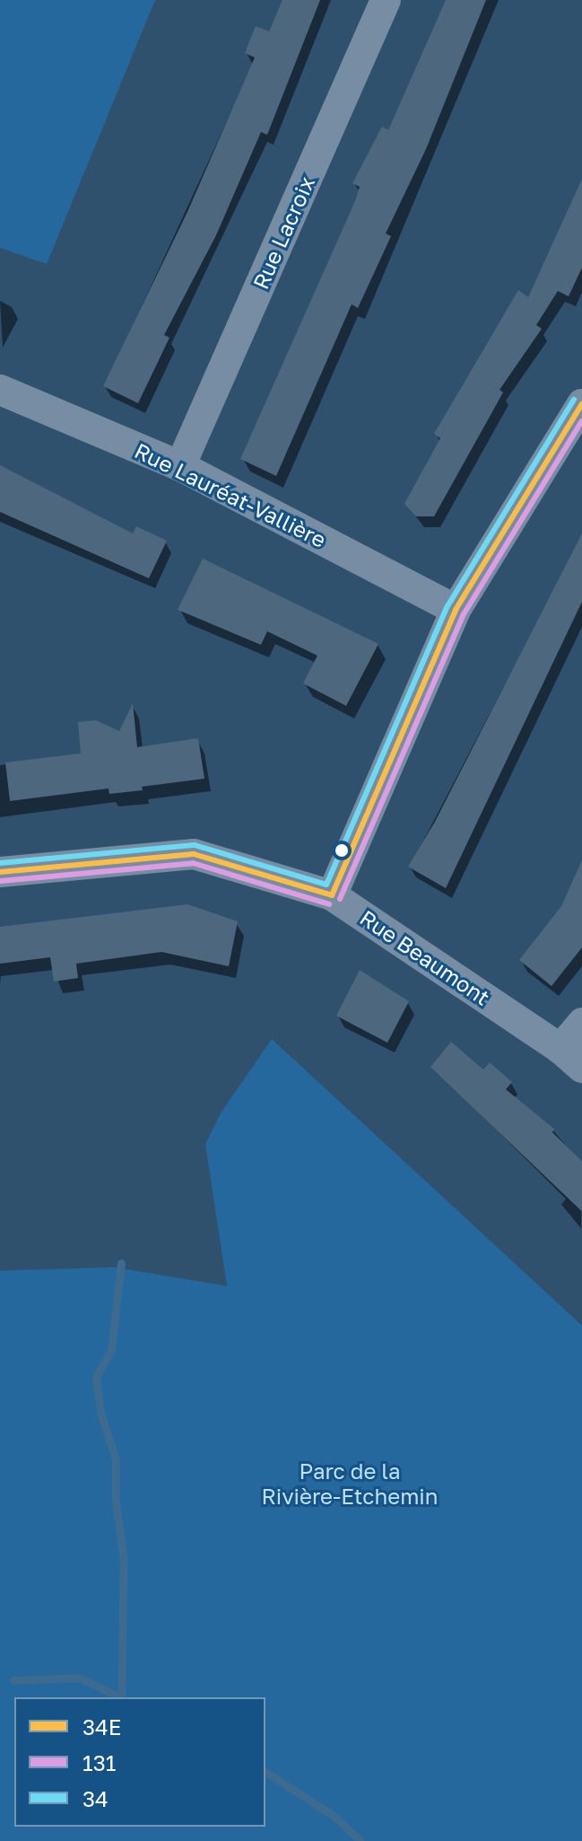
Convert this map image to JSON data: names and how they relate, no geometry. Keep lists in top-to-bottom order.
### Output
{
  "streets": {
    "street": ["Rue Lacroix", "Rue Lauréat-Vallière", "Rue Beaumont"]
  },
  "crossings": [
    ["Rue Lacroix", "Rue Lauréat-Vallière"]
  ],
  "parks": ["Parc de la Rivière-Etchemin"],
  "lines": ["transit line 34", "transit line 34E", "transit line 131"],
  "legend": ["34E", "131", "34"]
}
